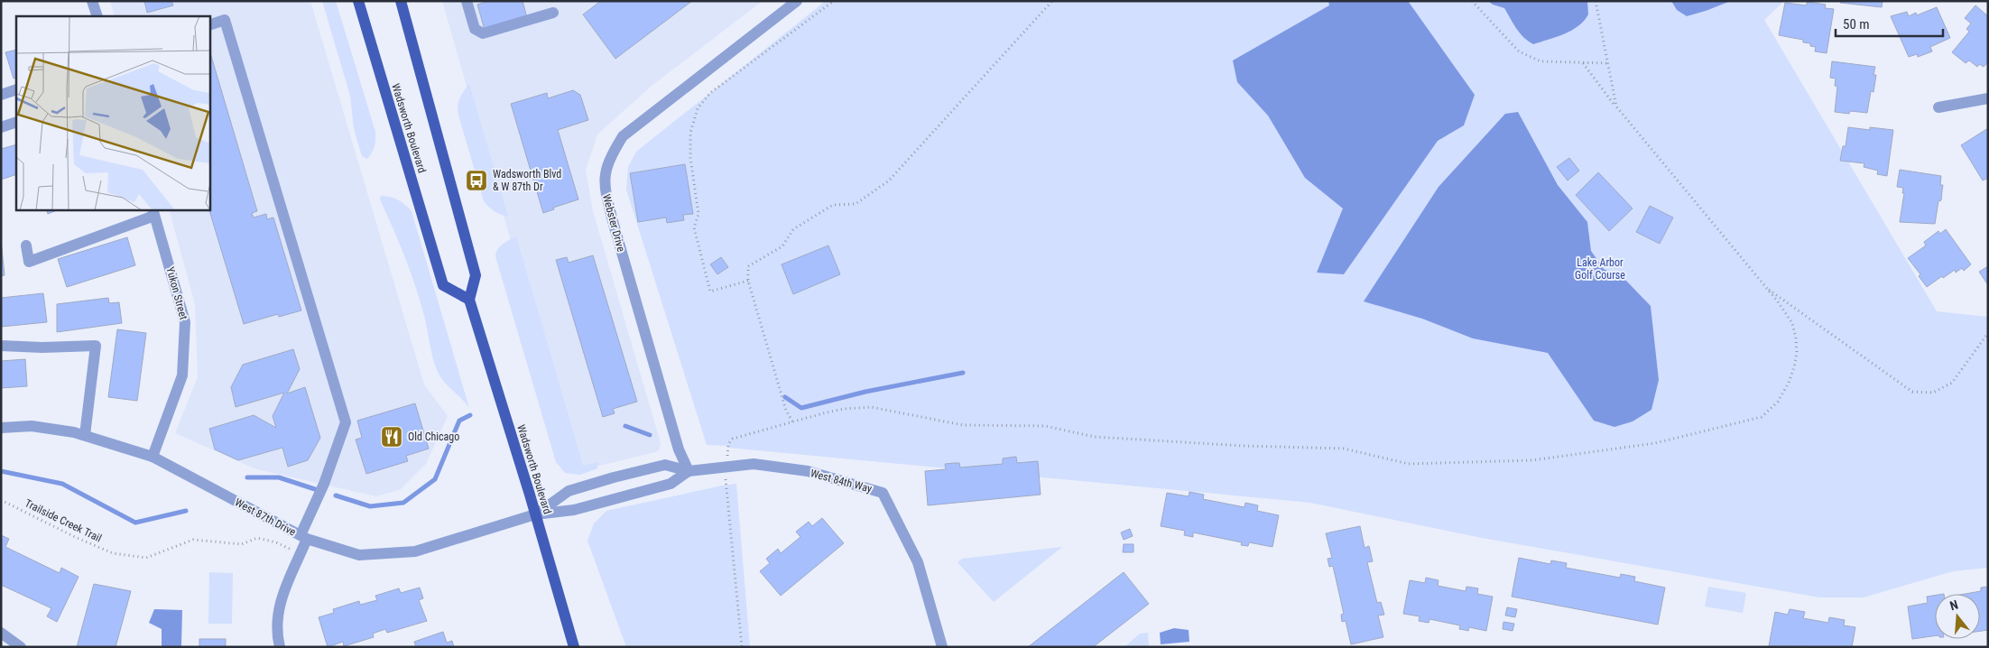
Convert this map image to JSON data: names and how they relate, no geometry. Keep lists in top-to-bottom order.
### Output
{
  "streets": {
    "main road": ["Wadsworth Boulevard"],
    "street": [
      "Webster Drive",
      "Yukon Street",
      "West 84th Way",
      "West 87th Drive"
    ],
    "path": ["Trailside Creek Trail"]
  },
  "crossings": [
    ["Wadsworth Boulevard", "West 84th Way"],
    ["Wadsworth Boulevard", "West 87th Drive"],
    ["Webster Drive", "West 84th Way"],
    ["Yukon Street", "West 87th Drive"],
    ["West 84th Way", "West 87th Drive"]
  ],
  "parks": ["Lake Arbor Golf Course"],
  "places": {
    "bus stop": ["Wadsworth Blvd & W 87th Dr"],
    "restaurant": ["Old Chicago"]
  },
  "scale_bar": "50 m",
  "north": "top"
}
